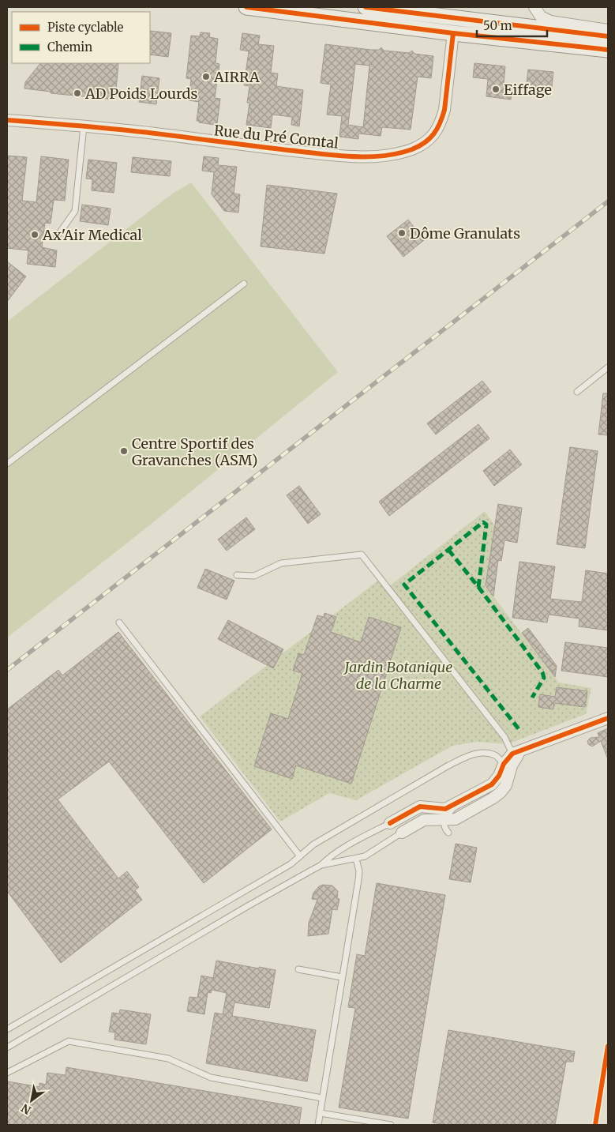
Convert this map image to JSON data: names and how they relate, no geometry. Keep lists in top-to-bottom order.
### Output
{
  "streets": {
    "street": ["Rue du Pré Comtal"]
  },
  "parks": ["Jardin Botanique de la Charme"],
  "places": [
    "AIRRA",
    "Eiffage",
    "AD Poids Lourds",
    "Dôme Granulats",
    "Ax'Air Medical",
    "Centre Sportif des Gravanches (ASM)"
  ],
  "legend": ["Piste cyclable", "Chemin"],
  "scale_bar": "50 m",
  "north": "bottom left"
}
